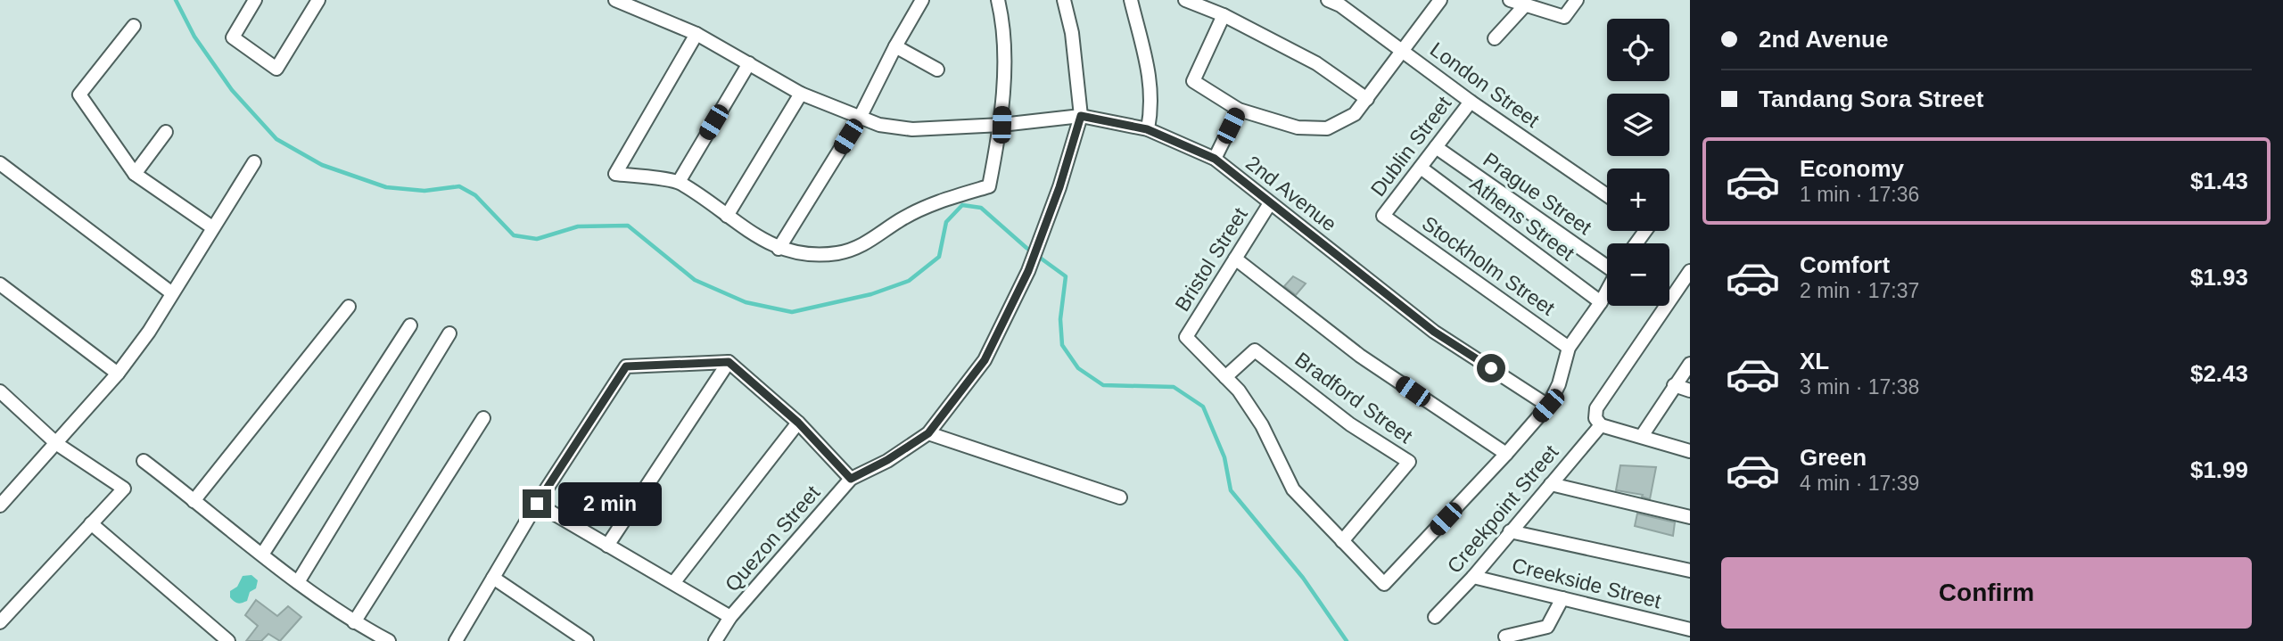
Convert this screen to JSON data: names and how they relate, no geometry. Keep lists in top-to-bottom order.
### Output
{
  "streets": {
    "street": [
      "London Street",
      "Dublin Street",
      "2nd Avenue",
      "Prague Street",
      "Athens Street",
      "Bristol Street",
      "Stockholm Street",
      "Bradford Street",
      "Creekpoint Street",
      "Quezon Street",
      "Creekside Street"
    ]
  },
  "crossings": [
    ["London Street", "Dublin Street"],
    ["Dublin Street", "Prague Street"],
    ["Dublin Street", "Athens Street"],
    ["Dublin Street", "Stockholm Street"],
    ["2nd Avenue", "Bristol Street"],
    ["2nd Avenue", "Quezon Street"],
    ["Bristol Street", "Bradford Street"],
    ["Creekpoint Street", "Creekside Street"]
  ],
  "page": {
    "banner": ["2nd Avenue", "Tandang Sora Street"],
    "map_buttons": ["+", "−"],
    "list": [
      {
        "name": "Economy",
        "note": "1 min · 17:36",
        "value": "$1.43"
      },
      {
        "name": "Comfort",
        "note": "2 min · 17:37",
        "value": "$1.93"
      },
      {
        "name": "XL",
        "note": "3 min · 17:38",
        "value": "$2.43"
      },
      {
        "name": "Green",
        "note": "4 min · 17:39",
        "value": "$1.99"
      }
    ],
    "bubble": "2 min",
    "buttons": "Confirm"
  }
}
